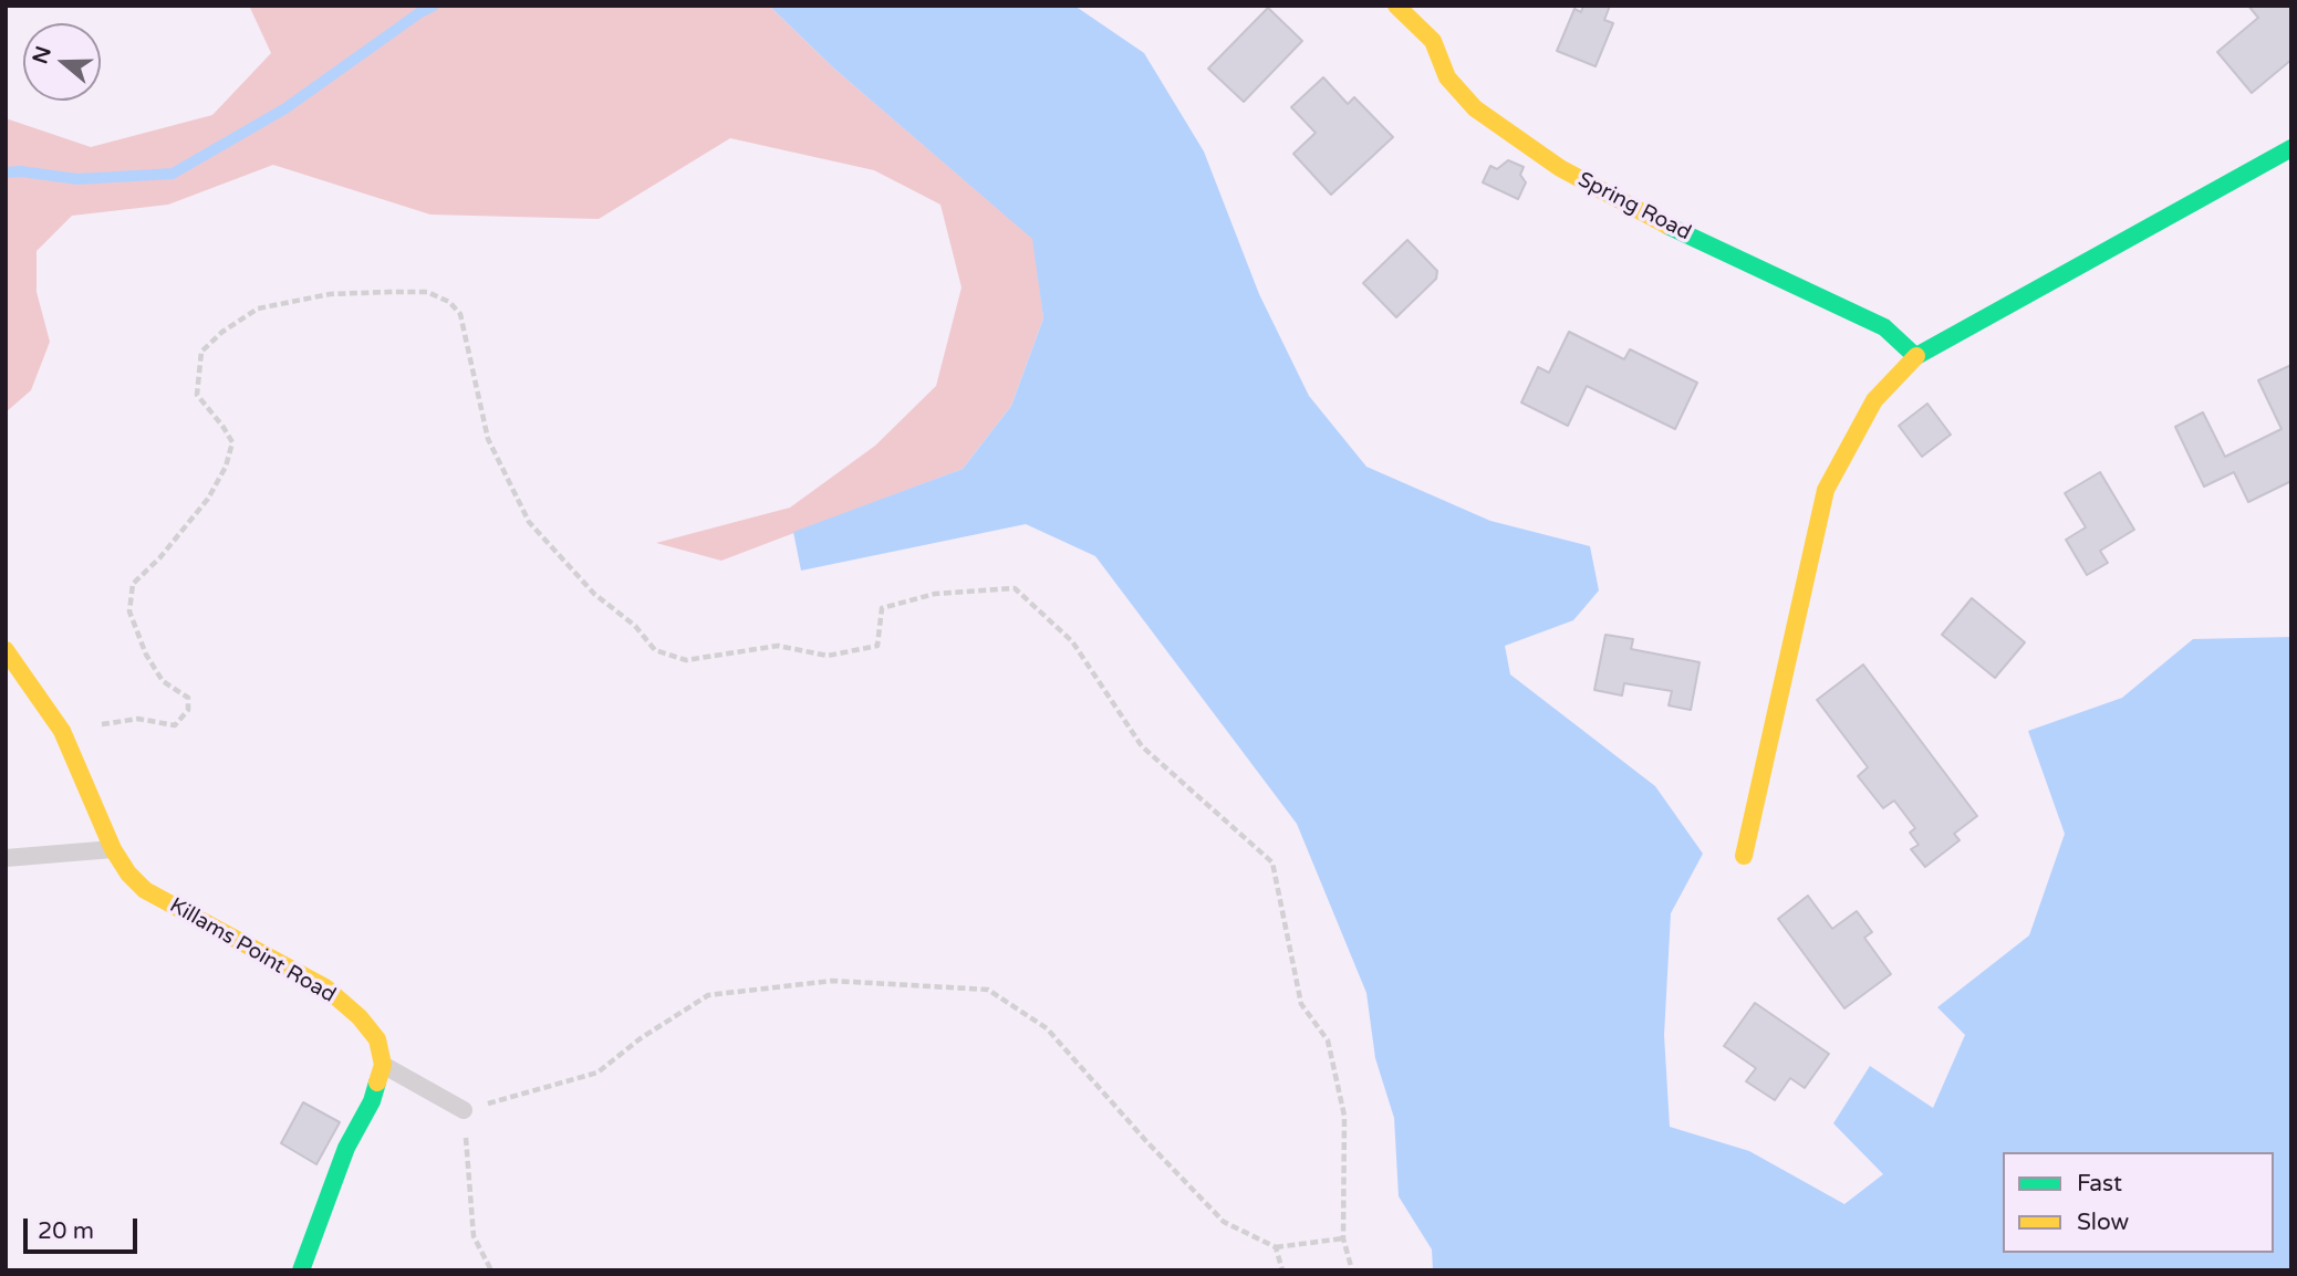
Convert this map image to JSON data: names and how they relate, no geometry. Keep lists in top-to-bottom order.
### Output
{
  "streets": {
    "street": ["Spring Road", "Killams Point Road"]
  },
  "legend": ["Fast", "Slow"],
  "scale_bar": "20 m",
  "north": "left"
}
